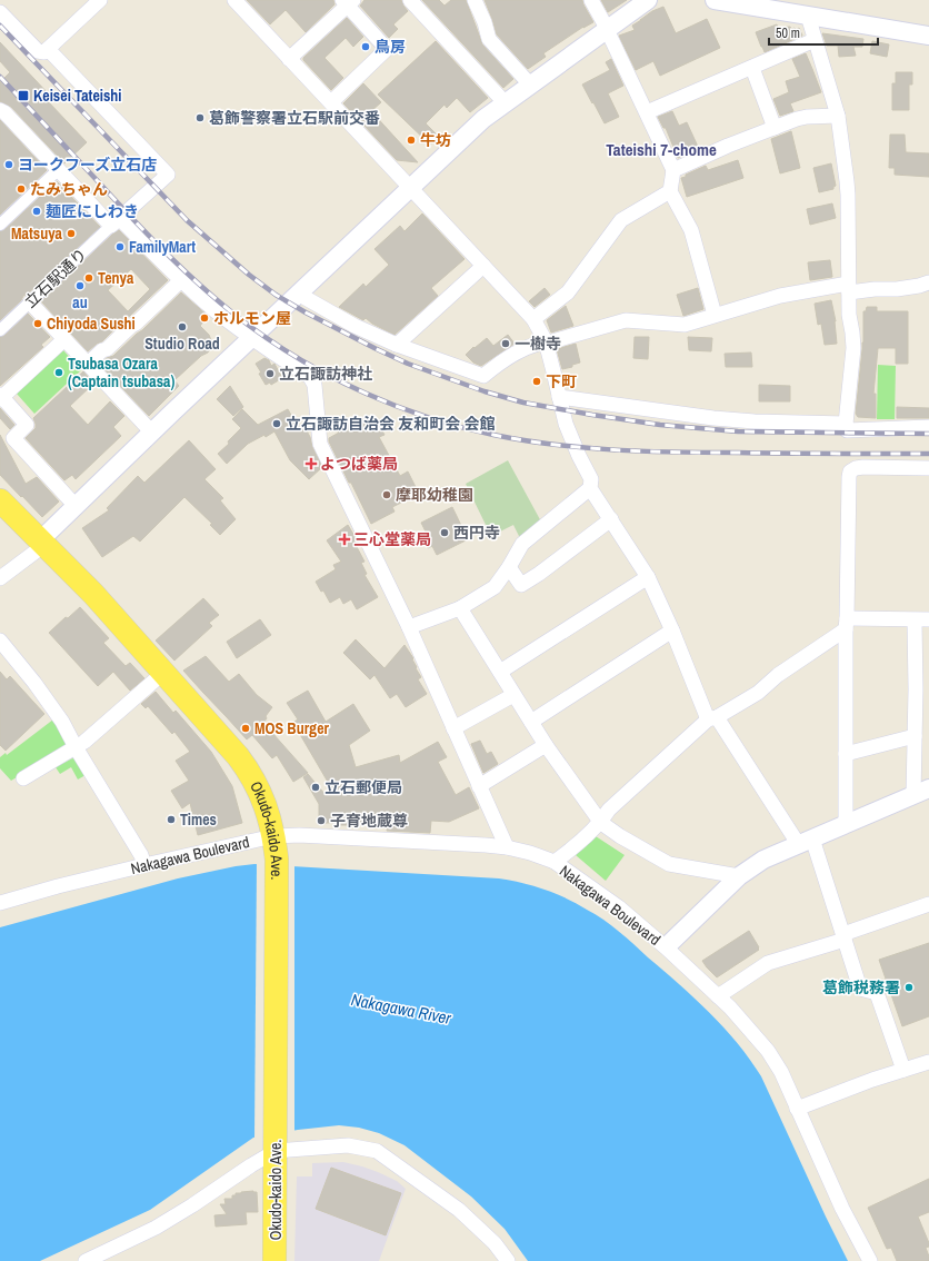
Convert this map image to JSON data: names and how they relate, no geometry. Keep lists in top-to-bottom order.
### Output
{
  "streets": {
    "main road": ["Okudo-kaido Ave."],
    "street": ["立石駅通り", "Nakagawa Boulevard"]
  },
  "crossings": [
    ["Okudo-kaido Ave.", "Nakagawa Boulevard"]
  ],
  "districts": ["Tateishi 7-chome"],
  "water": ["Nakagawa River"],
  "places": {
    "other": [
      "鳥房",
      "葛飾警察署立石駅前交番",
      "牛坊",
      "ヨークフーズ立石店",
      "たみちゃん",
      "麺匠にしわき",
      "Matsuya",
      "FamilyMart",
      "Tenya",
      "au",
      "ホルモン屋",
      "Chiyoda Sushi",
      "Studio Road",
      "一樹寺",
      "Tsubasa Ozara (Captain tsubasa)",
      "立石諏訪神社",
      "下町",
      "立石諏訪自治会 友和町会 会館",
      "摩耶幼稚園",
      "西円寺",
      "MOS Burger",
      "立石郵便局",
      "Times",
      "子育地蔵尊",
      "葛飾税務署"
    ],
    "transit": ["Keisei Tateishi"],
    "health": ["よつば薬局", "三心堂薬局"]
  },
  "scale_bar": "50 m"
}
